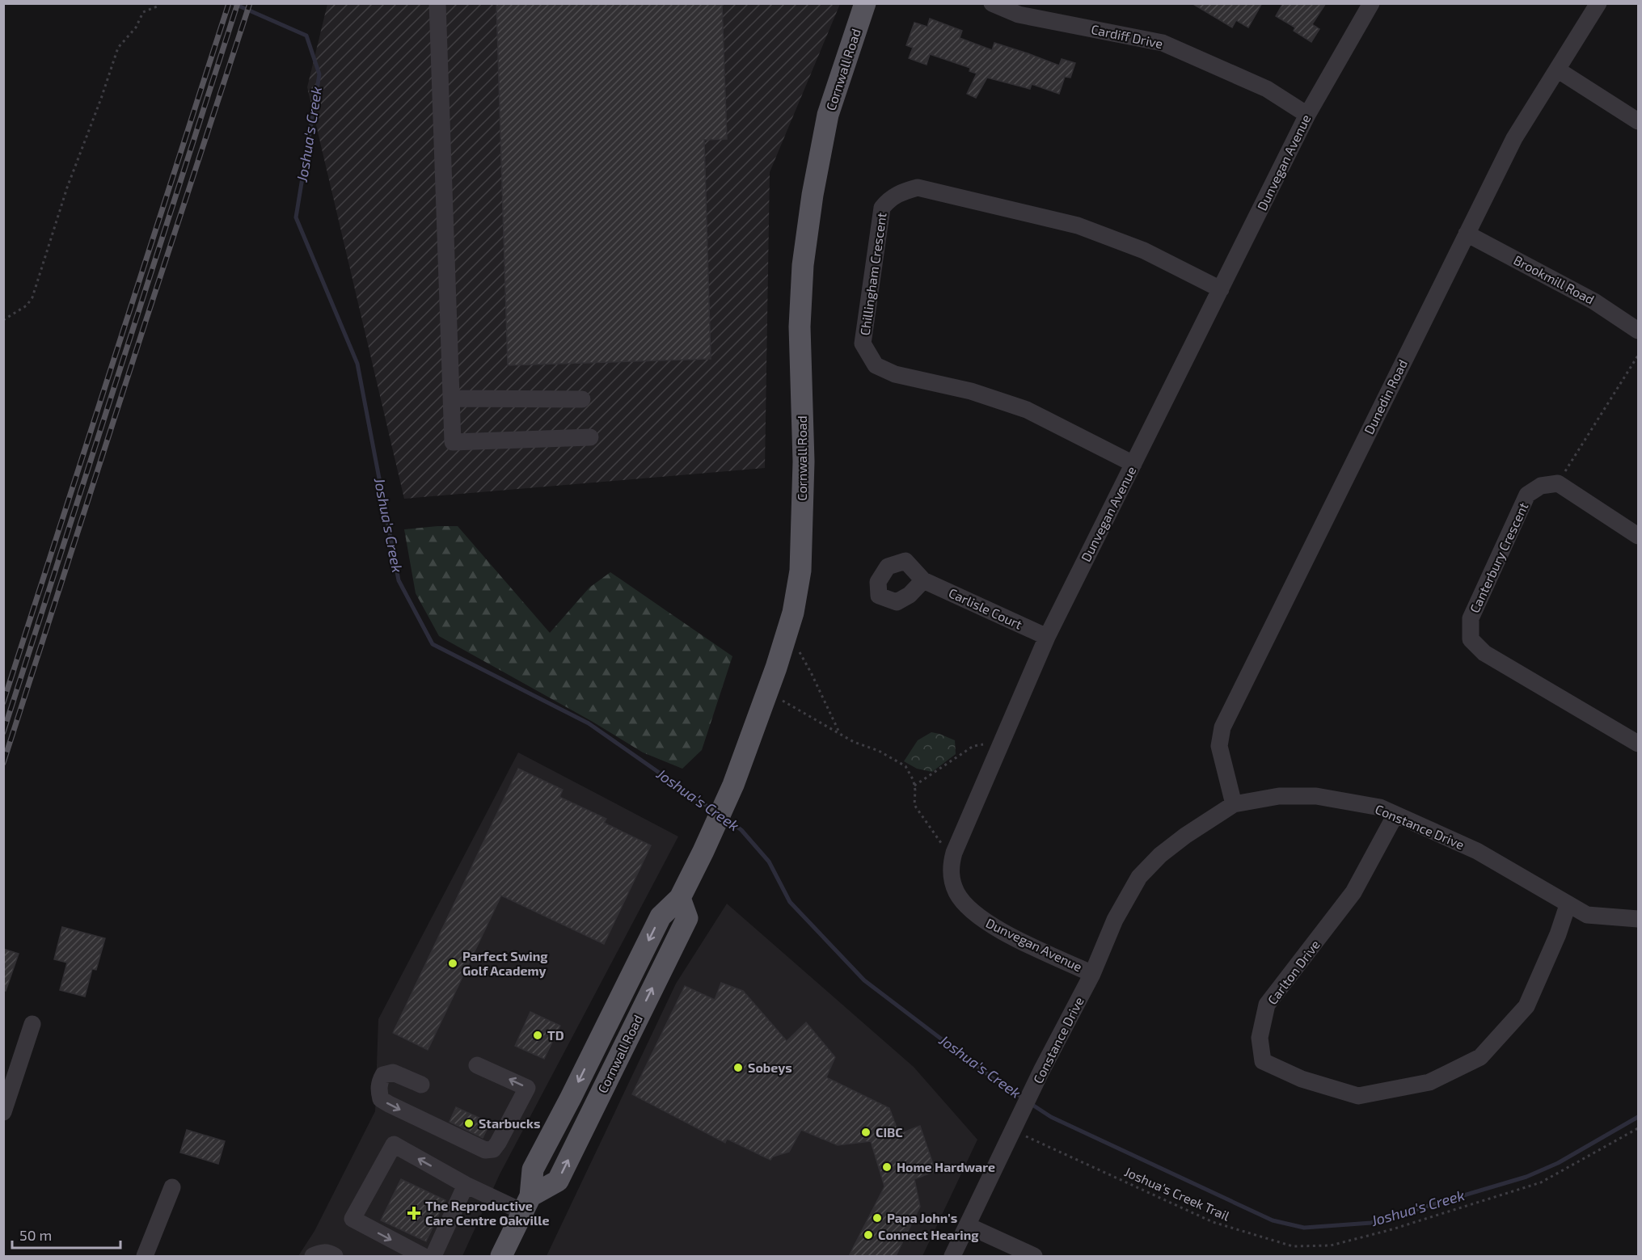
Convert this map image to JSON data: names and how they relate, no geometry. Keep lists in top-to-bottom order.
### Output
{
  "streets": {
    "main road": ["Cornwall Road"],
    "street": [
      "Cardiff Drive",
      "Dunvegan Avenue",
      "Chillingham Crescent",
      "Brookmill Road",
      "Dunedin Road",
      "Canterbury Crescent",
      "Carlisle Court",
      "Constance Drive",
      "Carlton Drive"
    ],
    "path": ["Joshua's Creek Trail"]
  },
  "crossings": [
    ["Cardiff Drive", "Dunvegan Avenue"],
    ["Dunvegan Avenue", "Chillingham Crescent"],
    ["Dunvegan Avenue", "Carlisle Court"],
    ["Dunvegan Avenue", "Constance Drive"],
    ["Brookmill Road", "Dunedin Road"],
    ["Dunedin Road", "Constance Drive"],
    ["Constance Drive", "Carlton Drive"],
    ["Constance Drive", "Joshua's Creek Trail"]
  ],
  "water": ["Joshua's Creek"],
  "places": {
    "other": [
      "Parfect Swing Golf Academy",
      "TD",
      "Sobeys",
      "Starbucks",
      "CIBC",
      "Home Hardware",
      "Papa John's",
      "Connect Hearing"
    ],
    "health": ["The Reproductive Care Centre Oakville"]
  },
  "scale_bar": "50 m"
}
